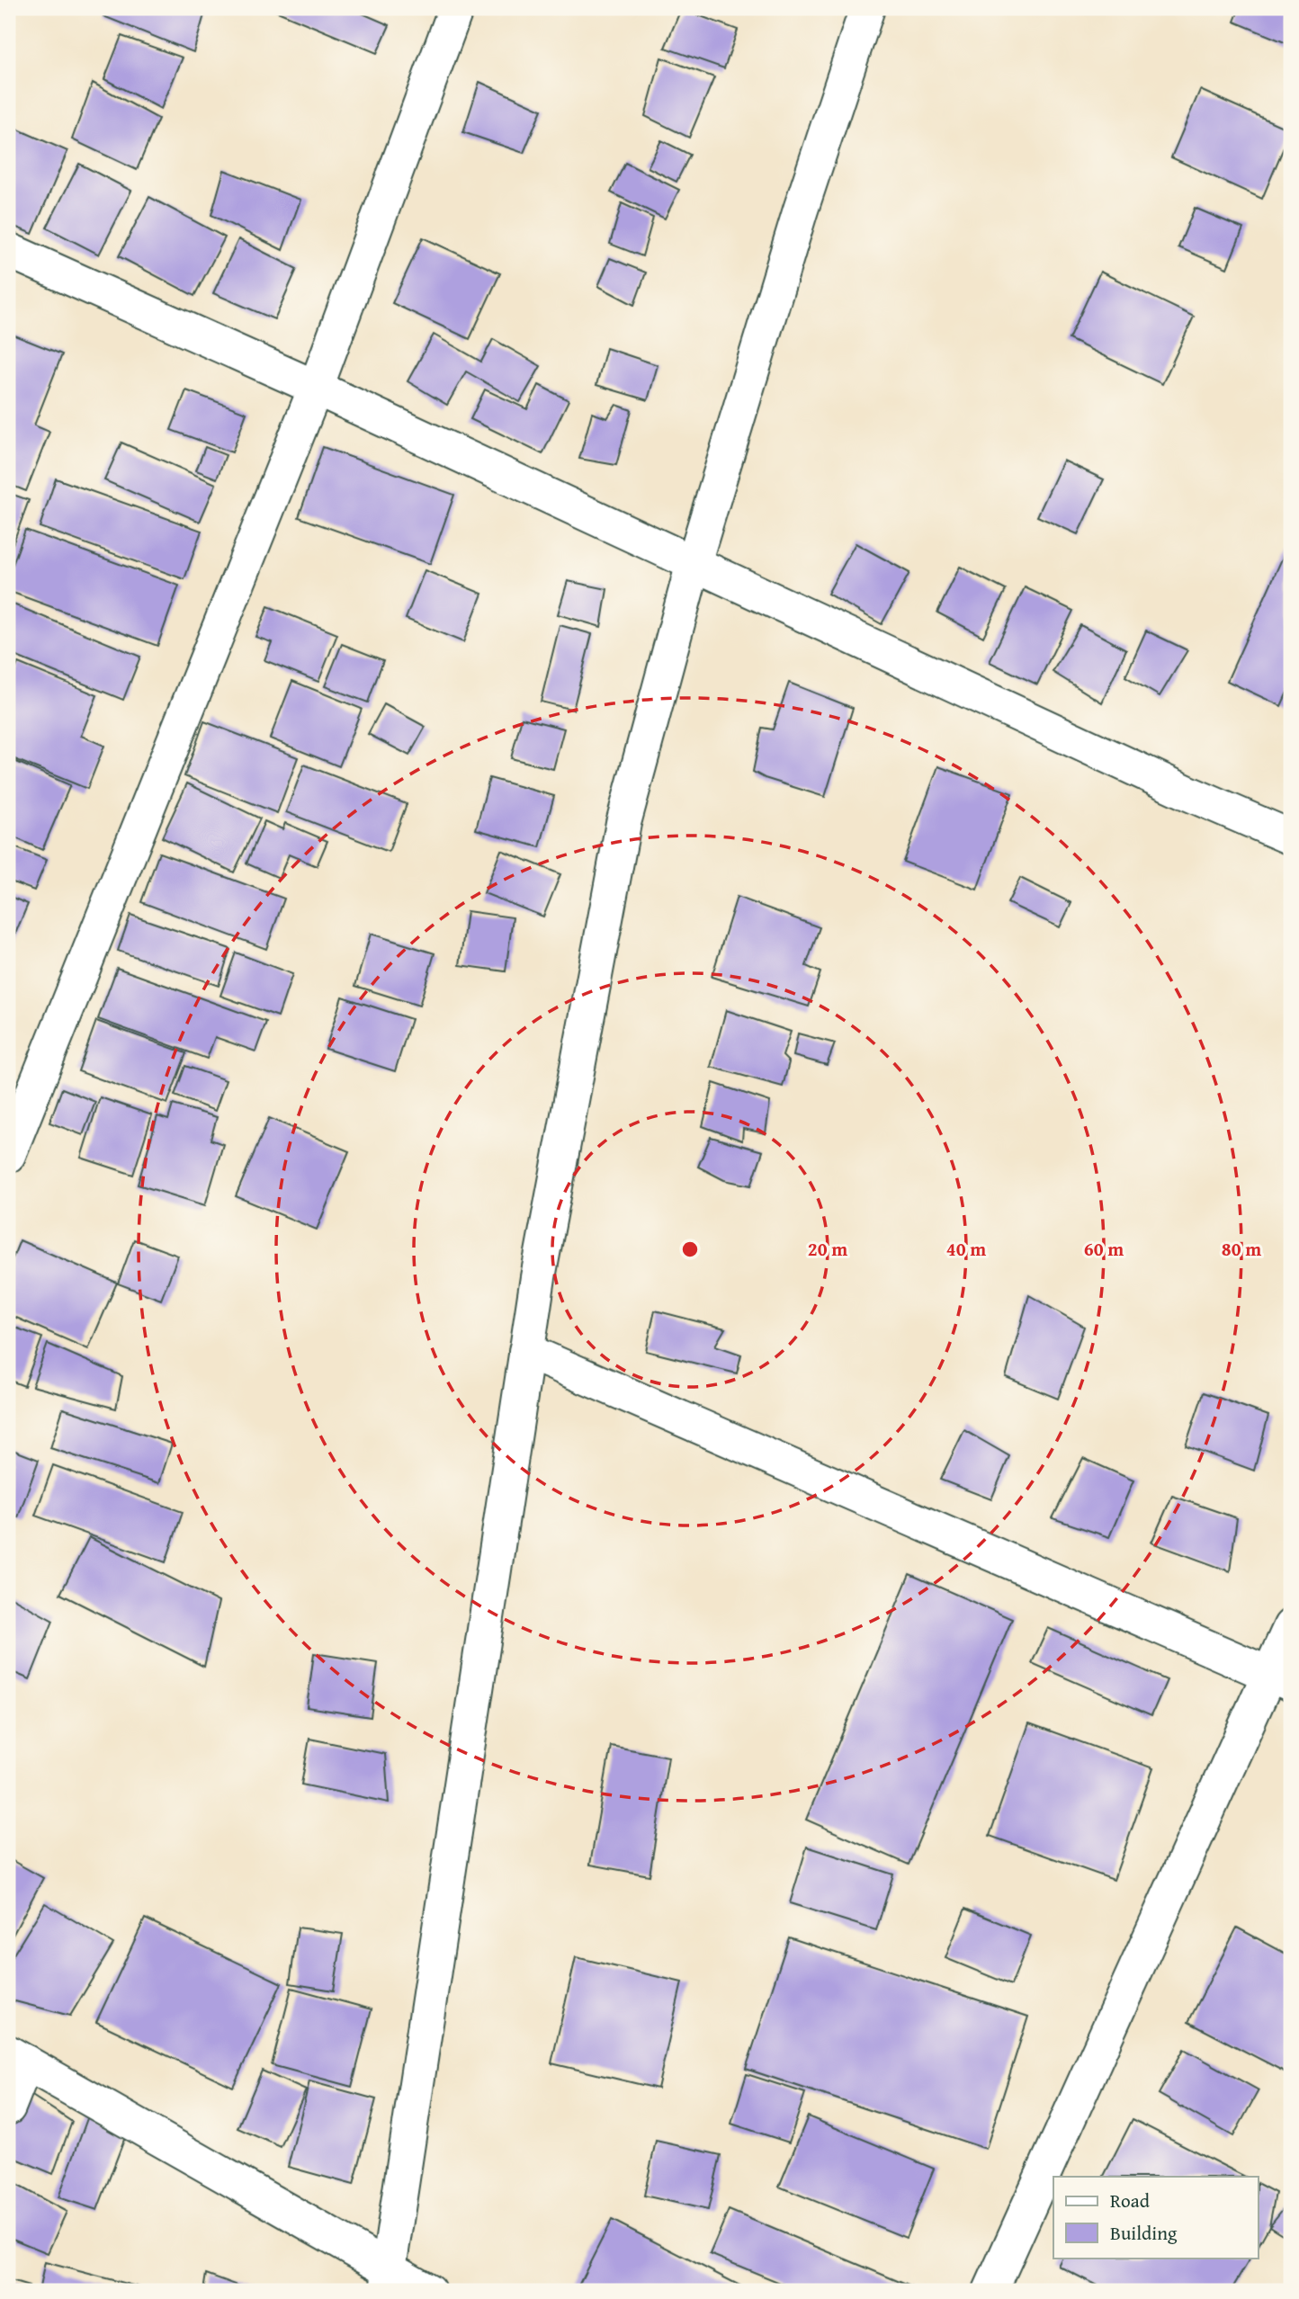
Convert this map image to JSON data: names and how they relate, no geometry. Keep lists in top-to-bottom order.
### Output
{
  "legend": ["Road", "Building"],
  "rings": [
    "20 m",
    "40 m",
    "60 m",
    "80 m"
  ]
}
